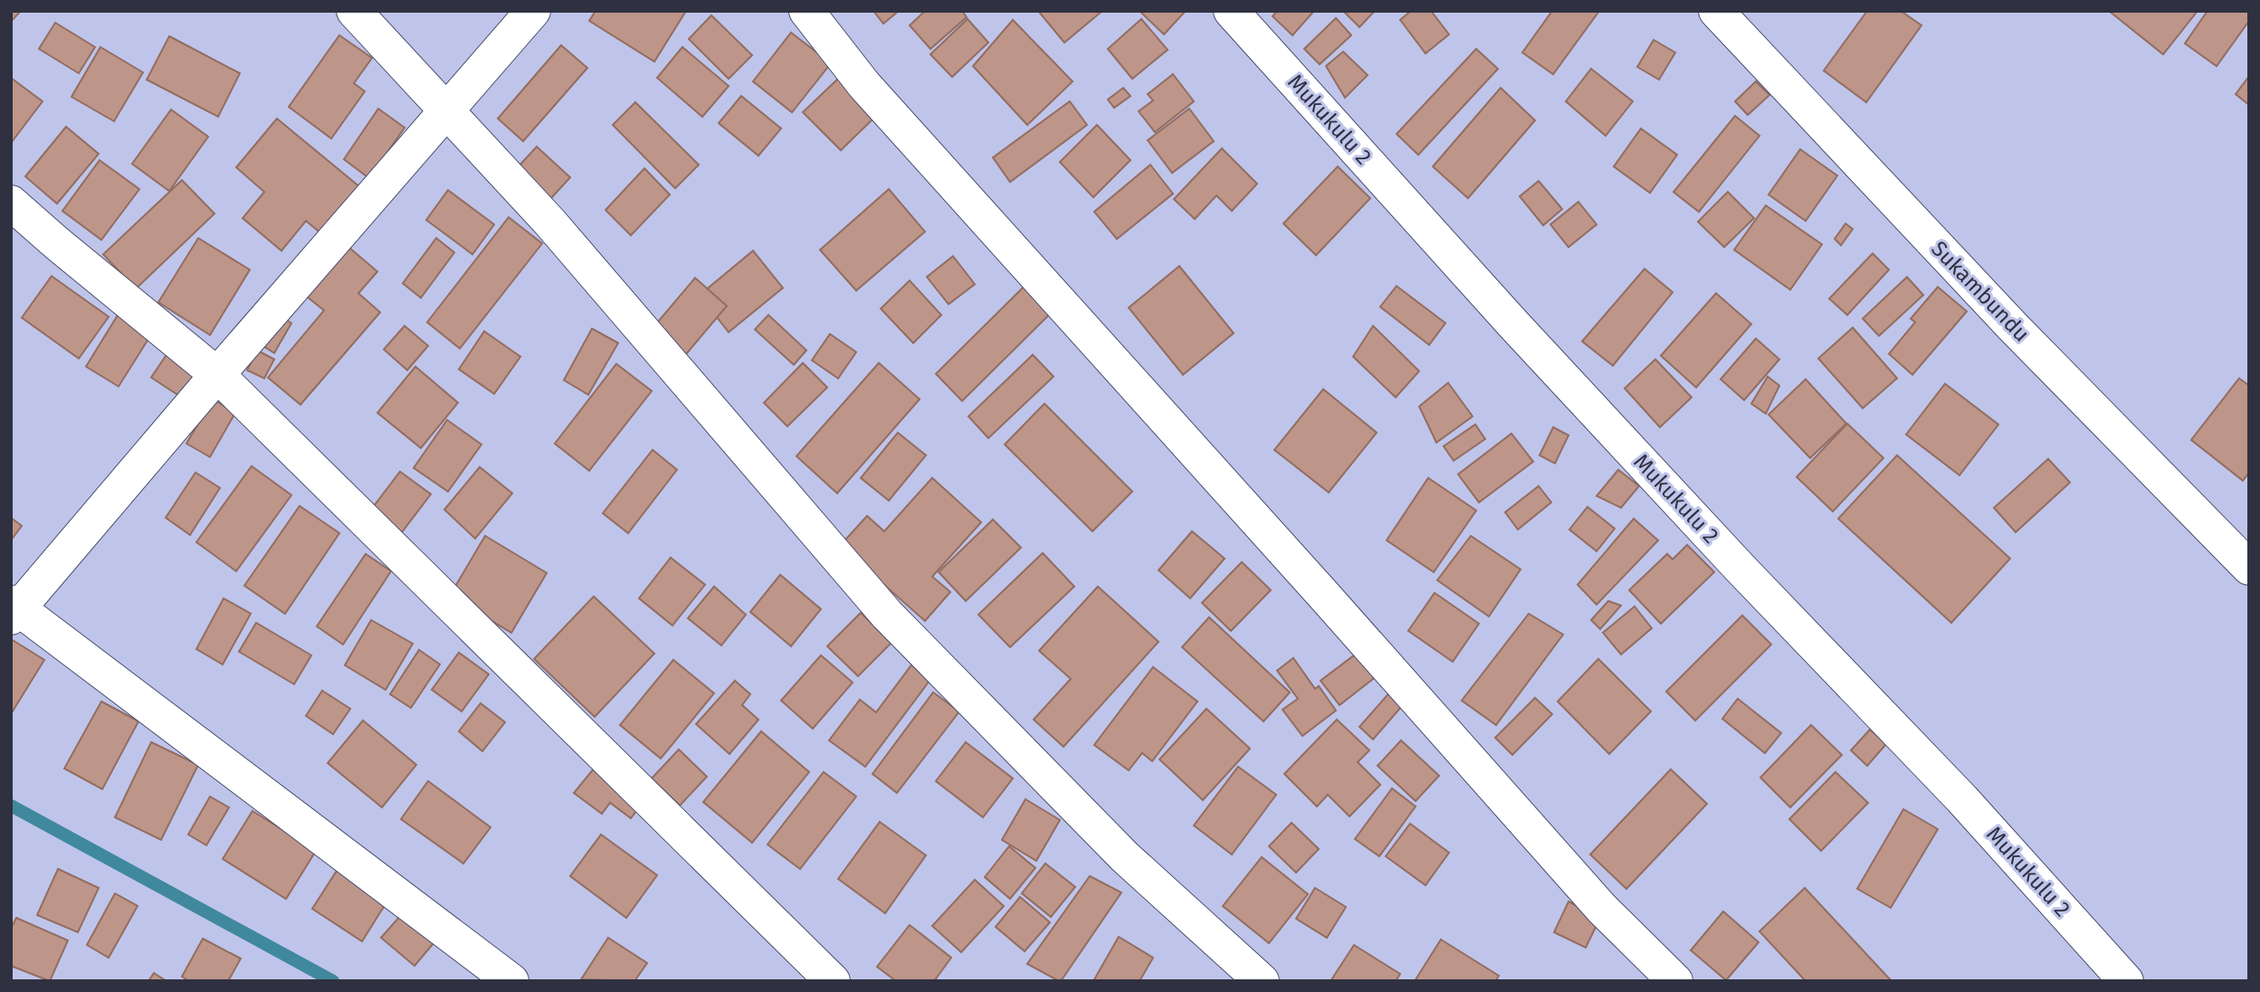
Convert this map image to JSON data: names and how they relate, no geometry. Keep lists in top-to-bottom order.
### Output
{
  "streets": {
    "street": ["Mukukulu 2", "Sukambundu"]
  }
}
